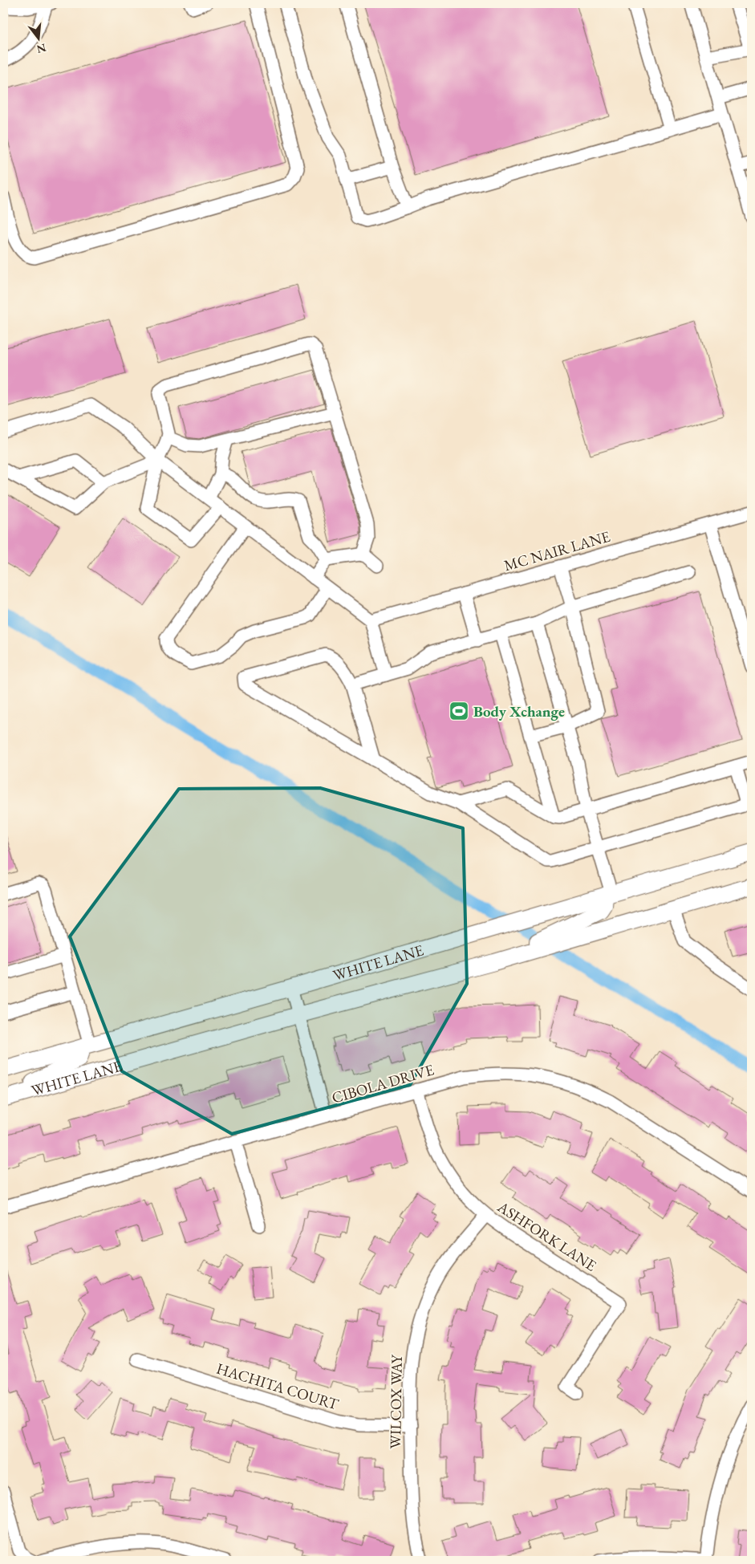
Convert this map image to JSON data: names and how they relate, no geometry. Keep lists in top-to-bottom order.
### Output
{
  "streets": {
    "main road": ["WHITE LANE"],
    "street": [
      "MC NAIR LANE",
      "CIBOLA DRIVE",
      "ASHFORK LANE",
      "HACHITA COURT",
      "WILCOX WAY"
    ]
  },
  "crossings": [
    ["CIBOLA DRIVE", "ASHFORK LANE"],
    ["ASHFORK LANE", "WILCOX WAY"],
    ["HACHITA COURT", "WILCOX WAY"]
  ],
  "places": {
    "sports": ["Body Xchange"]
  },
  "north": "bottom"
}
